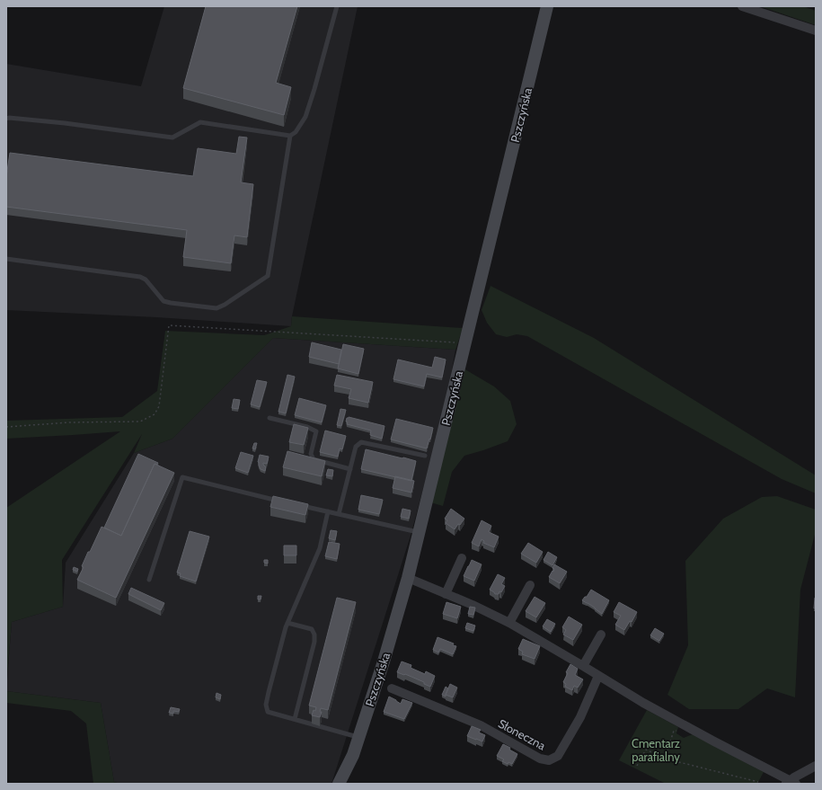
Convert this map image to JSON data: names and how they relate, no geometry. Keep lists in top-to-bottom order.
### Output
{
  "streets": {
    "main road": ["Pszczyńska"],
    "street": ["Słoneczna"]
  },
  "parks": ["Cmentarz parafialny"]
}
